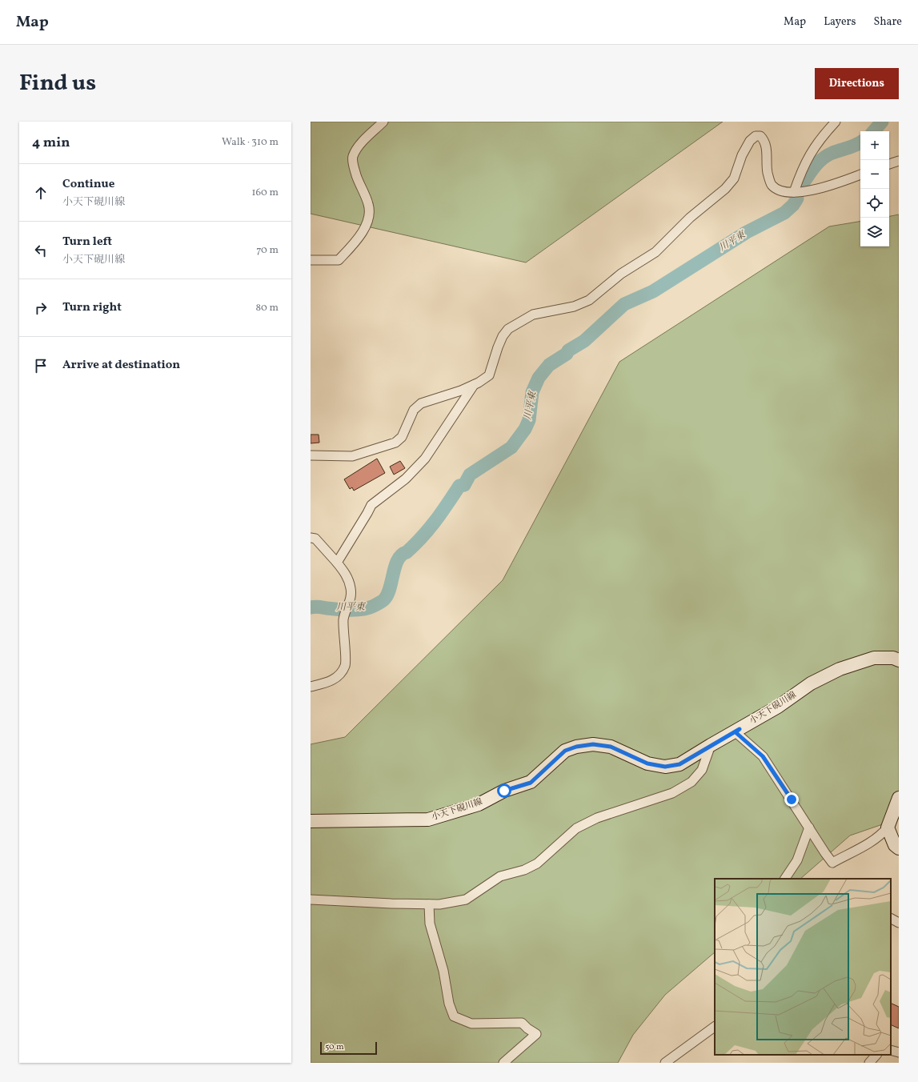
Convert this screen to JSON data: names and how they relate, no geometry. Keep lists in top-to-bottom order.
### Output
{
  "streets": {
    "main road": ["小天下硯川線"]
  },
  "water": ["川平東"],
  "scale_bar": "50 m",
  "page": {
    "header": "Map",
    "nav": ["Map", "Layers", "Share"],
    "title": "Find us",
    "buttons": "Directions",
    "heading": ["4 min", "Walk · 310 m"],
    "map_buttons": ["+", "−"],
    "list": [
      ["Continue", "小天下硯川線", "160 m"],
      ["Turn left", "小天下硯川線", "70 m"],
      ["Turn right", "80 m"],
      "Arrive at destination"
    ],
    "scale": "50 m"
  }
}
